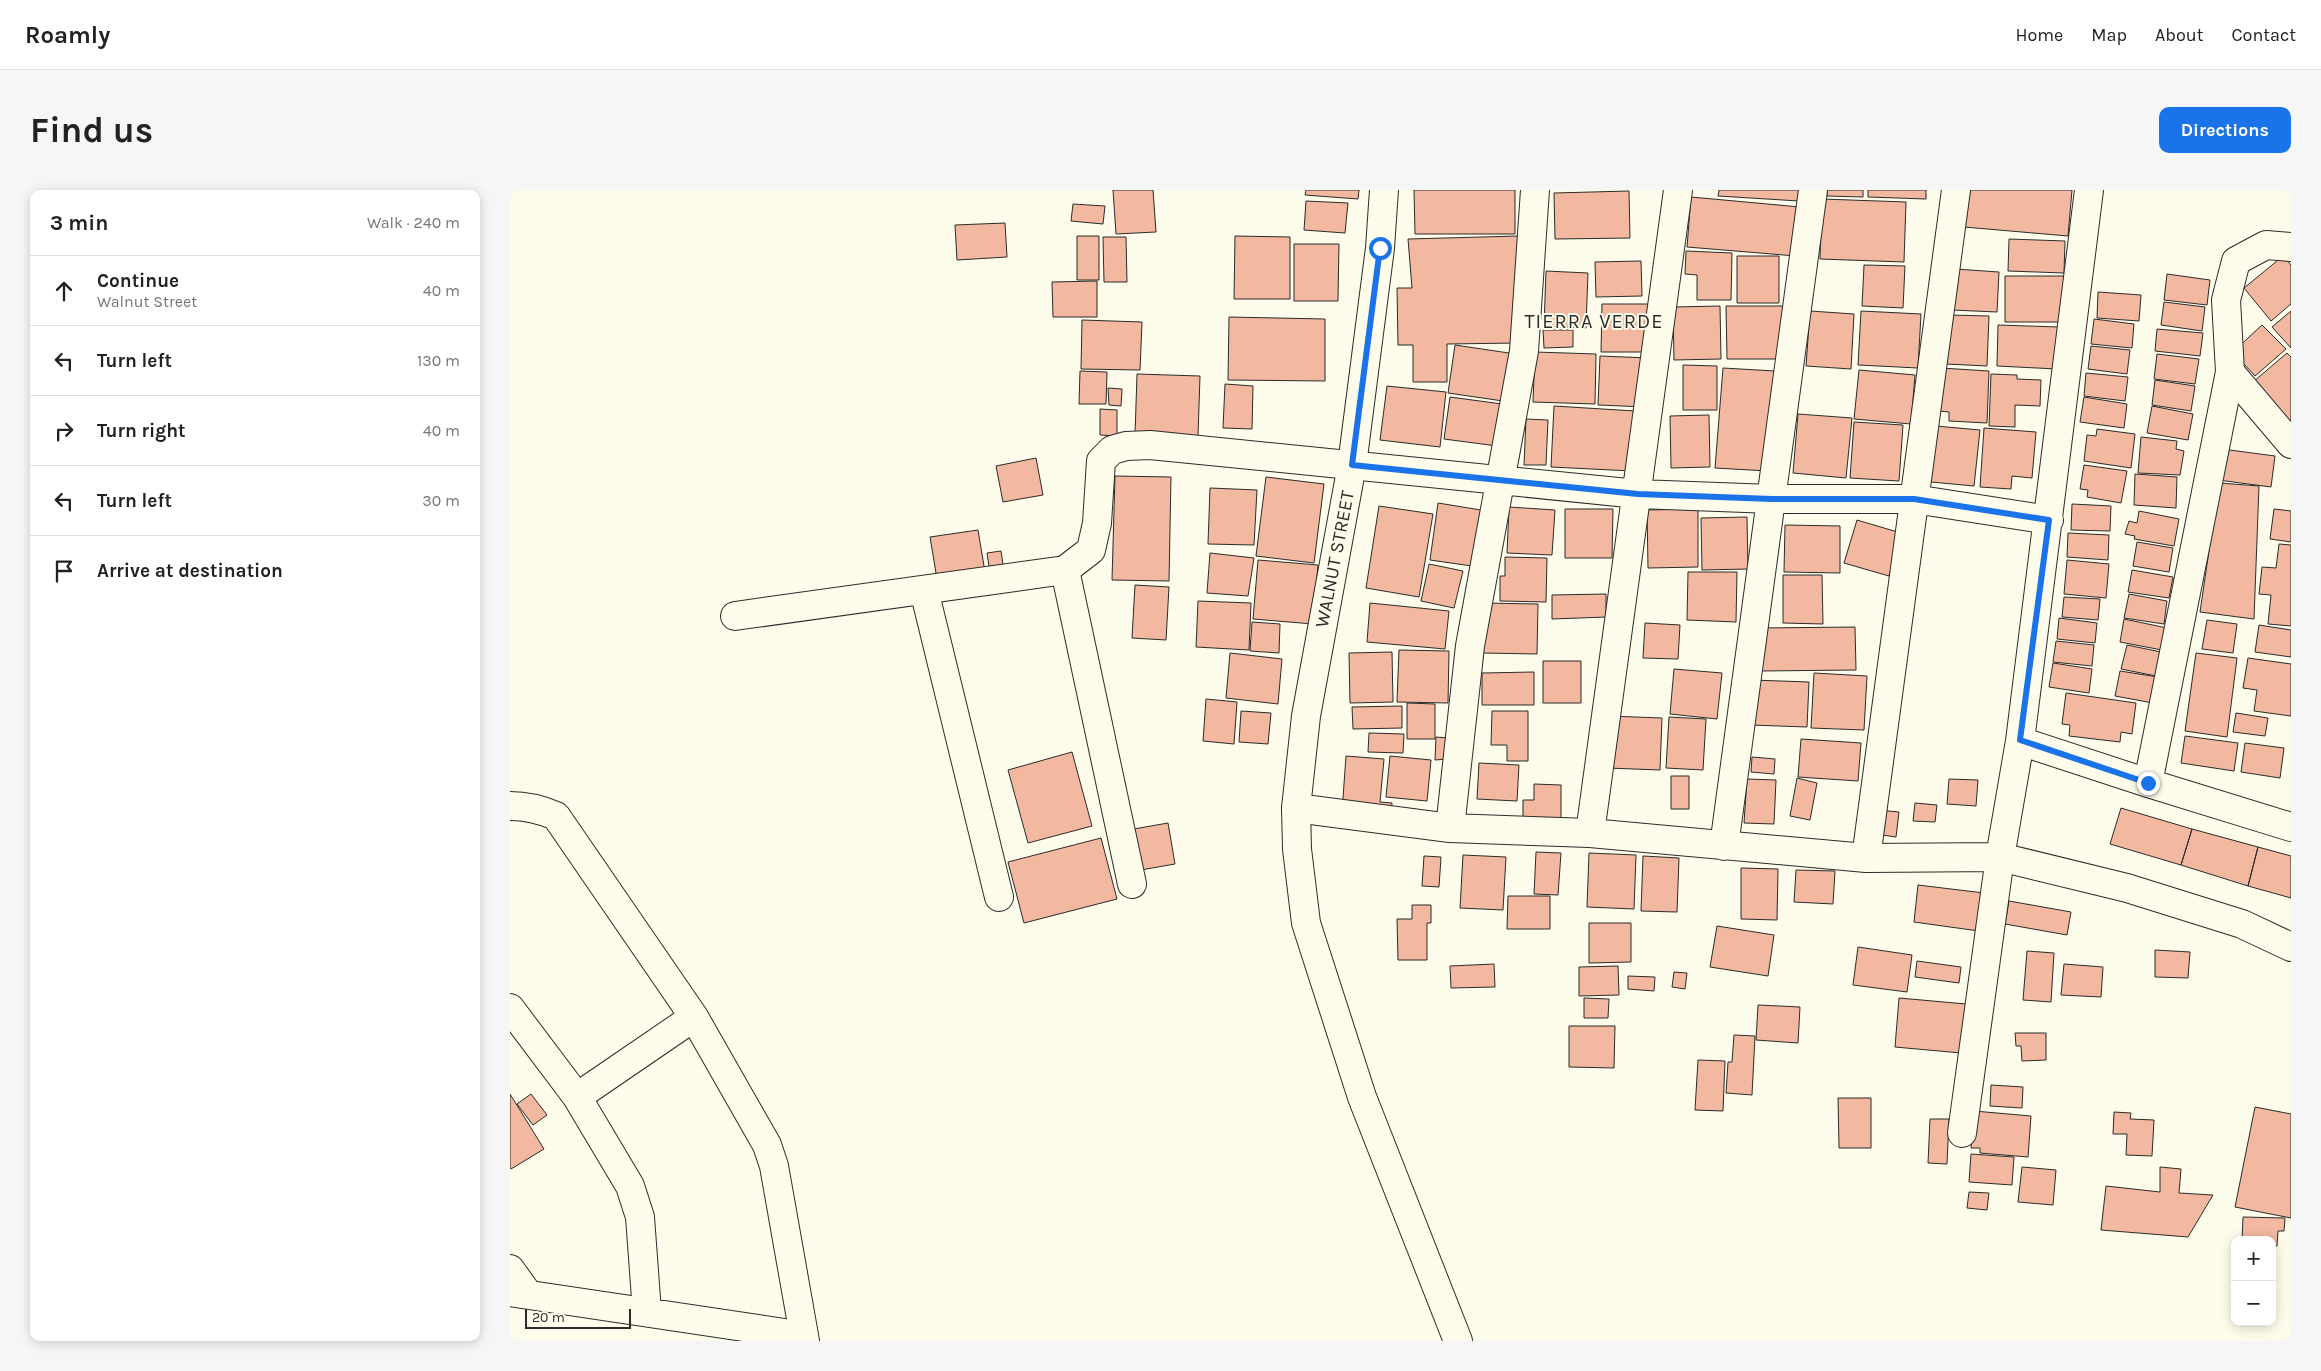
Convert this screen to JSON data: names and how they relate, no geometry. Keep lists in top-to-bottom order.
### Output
{
  "streets": {
    "street": ["WALNUT STREET"]
  },
  "districts": ["TIERRA VERDE"],
  "scale_bar": "20 m",
  "page": {
    "header": "Roamly",
    "nav": [
      "Home",
      "Map",
      "About",
      "Contact"
    ],
    "buttons": "Directions",
    "title": "Find us",
    "heading": ["3 min", "Walk · 240 m"],
    "list": [
      ["Continue", "Walnut Street", "40 m"],
      ["Turn left", "130 m"],
      ["Turn right", "40 m"],
      ["Turn left", "30 m"],
      "Arrive at destination"
    ],
    "map_buttons": ["+", "−"],
    "scale": "20 m"
  }
}
